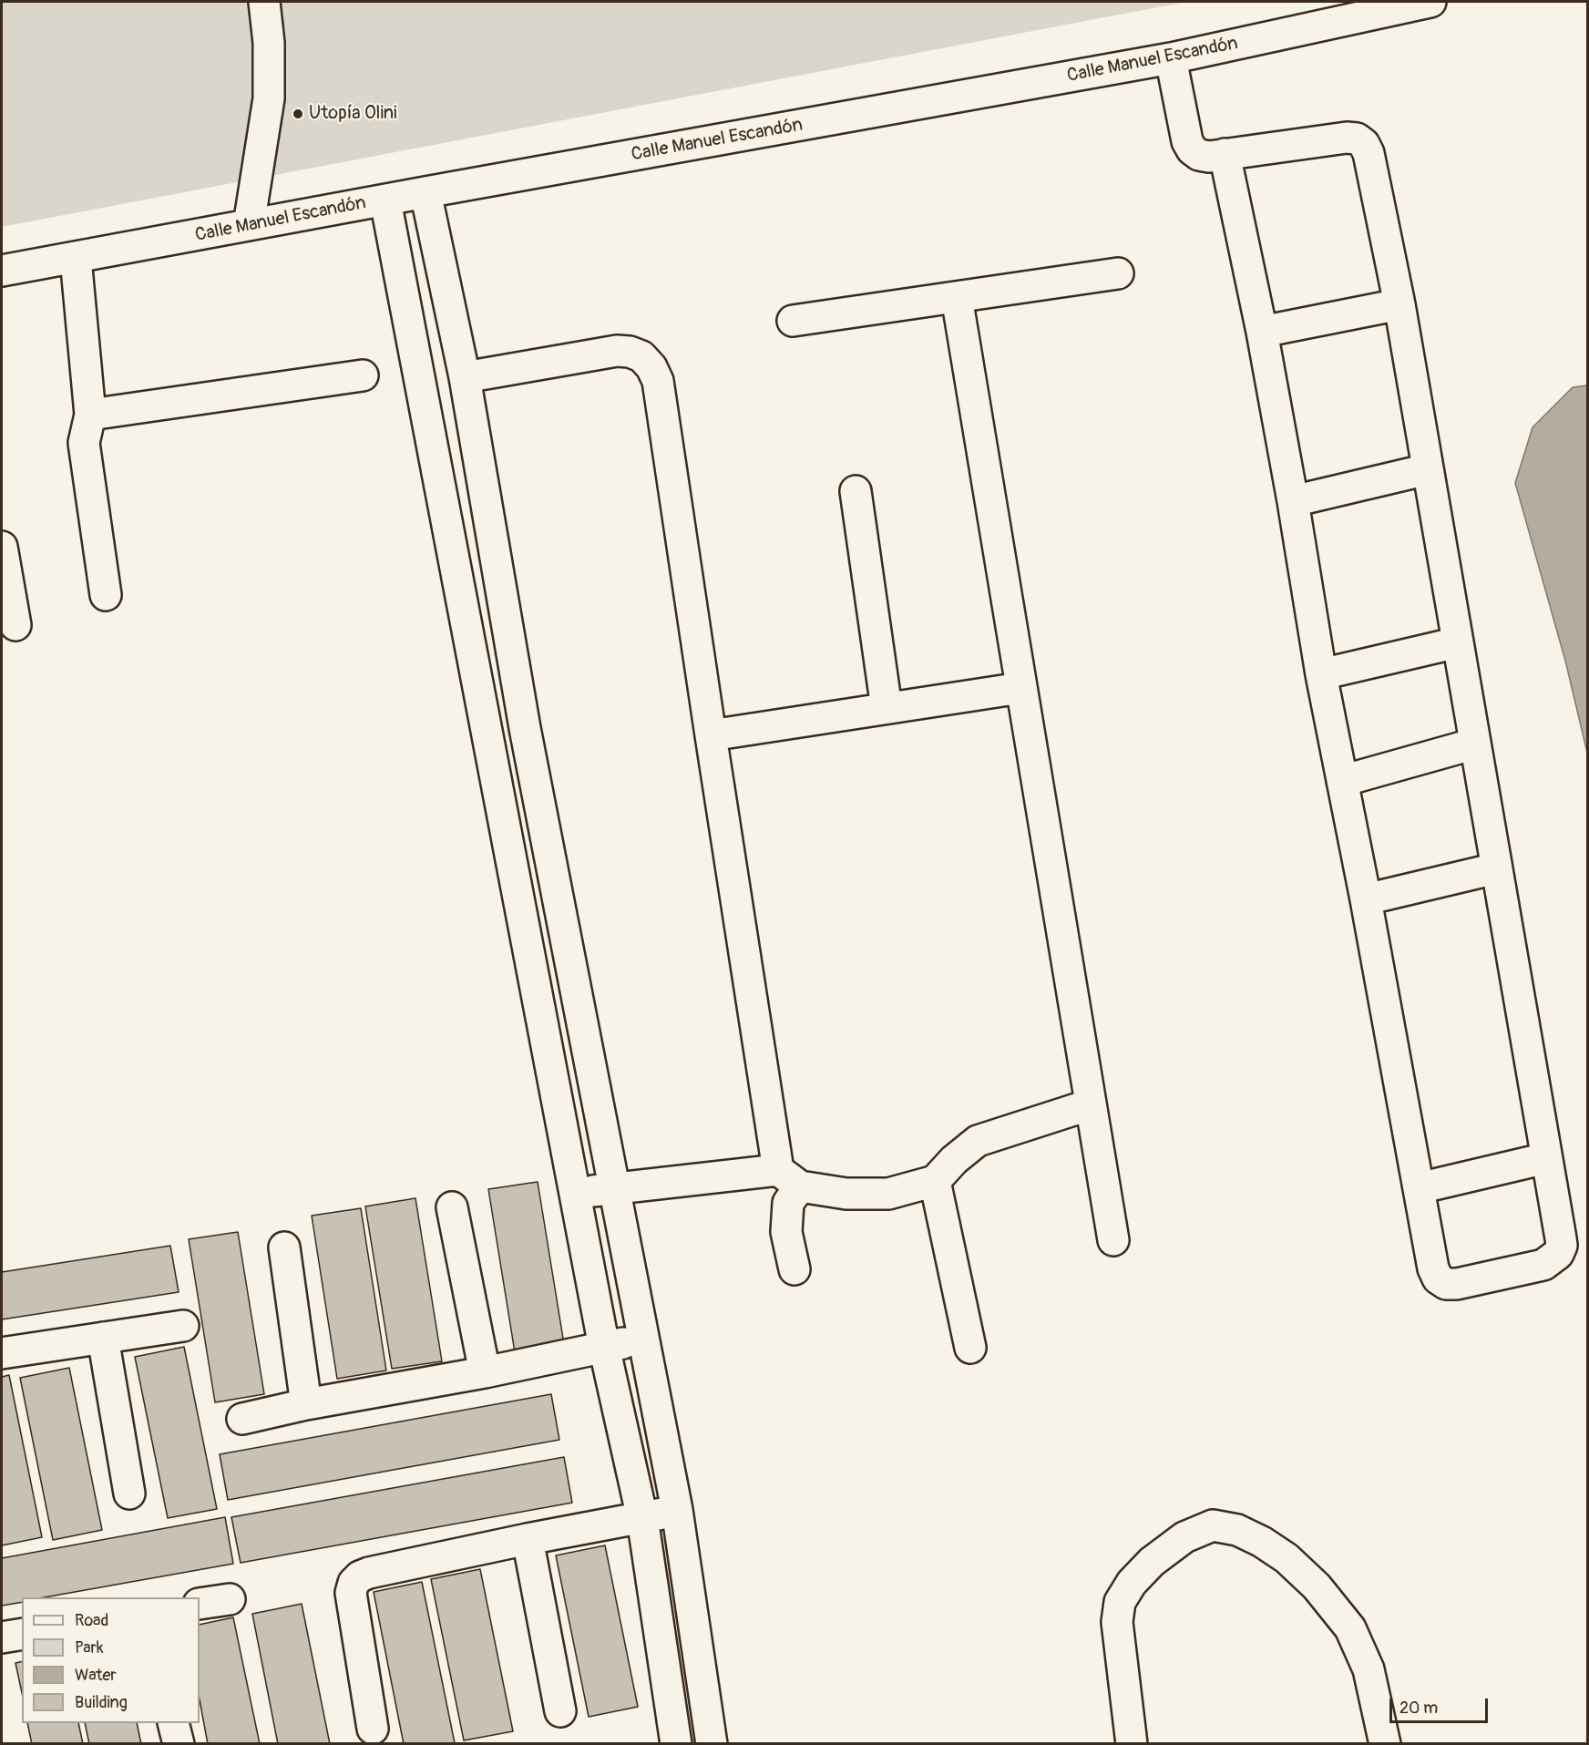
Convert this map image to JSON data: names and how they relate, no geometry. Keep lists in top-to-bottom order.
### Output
{
  "streets": {
    "street": ["Calle Manuel Escandón"]
  },
  "places": ["Utopía Olini"],
  "legend": [
    "Road",
    "Park",
    "Water",
    "Building"
  ],
  "scale_bar": "20 m"
}
